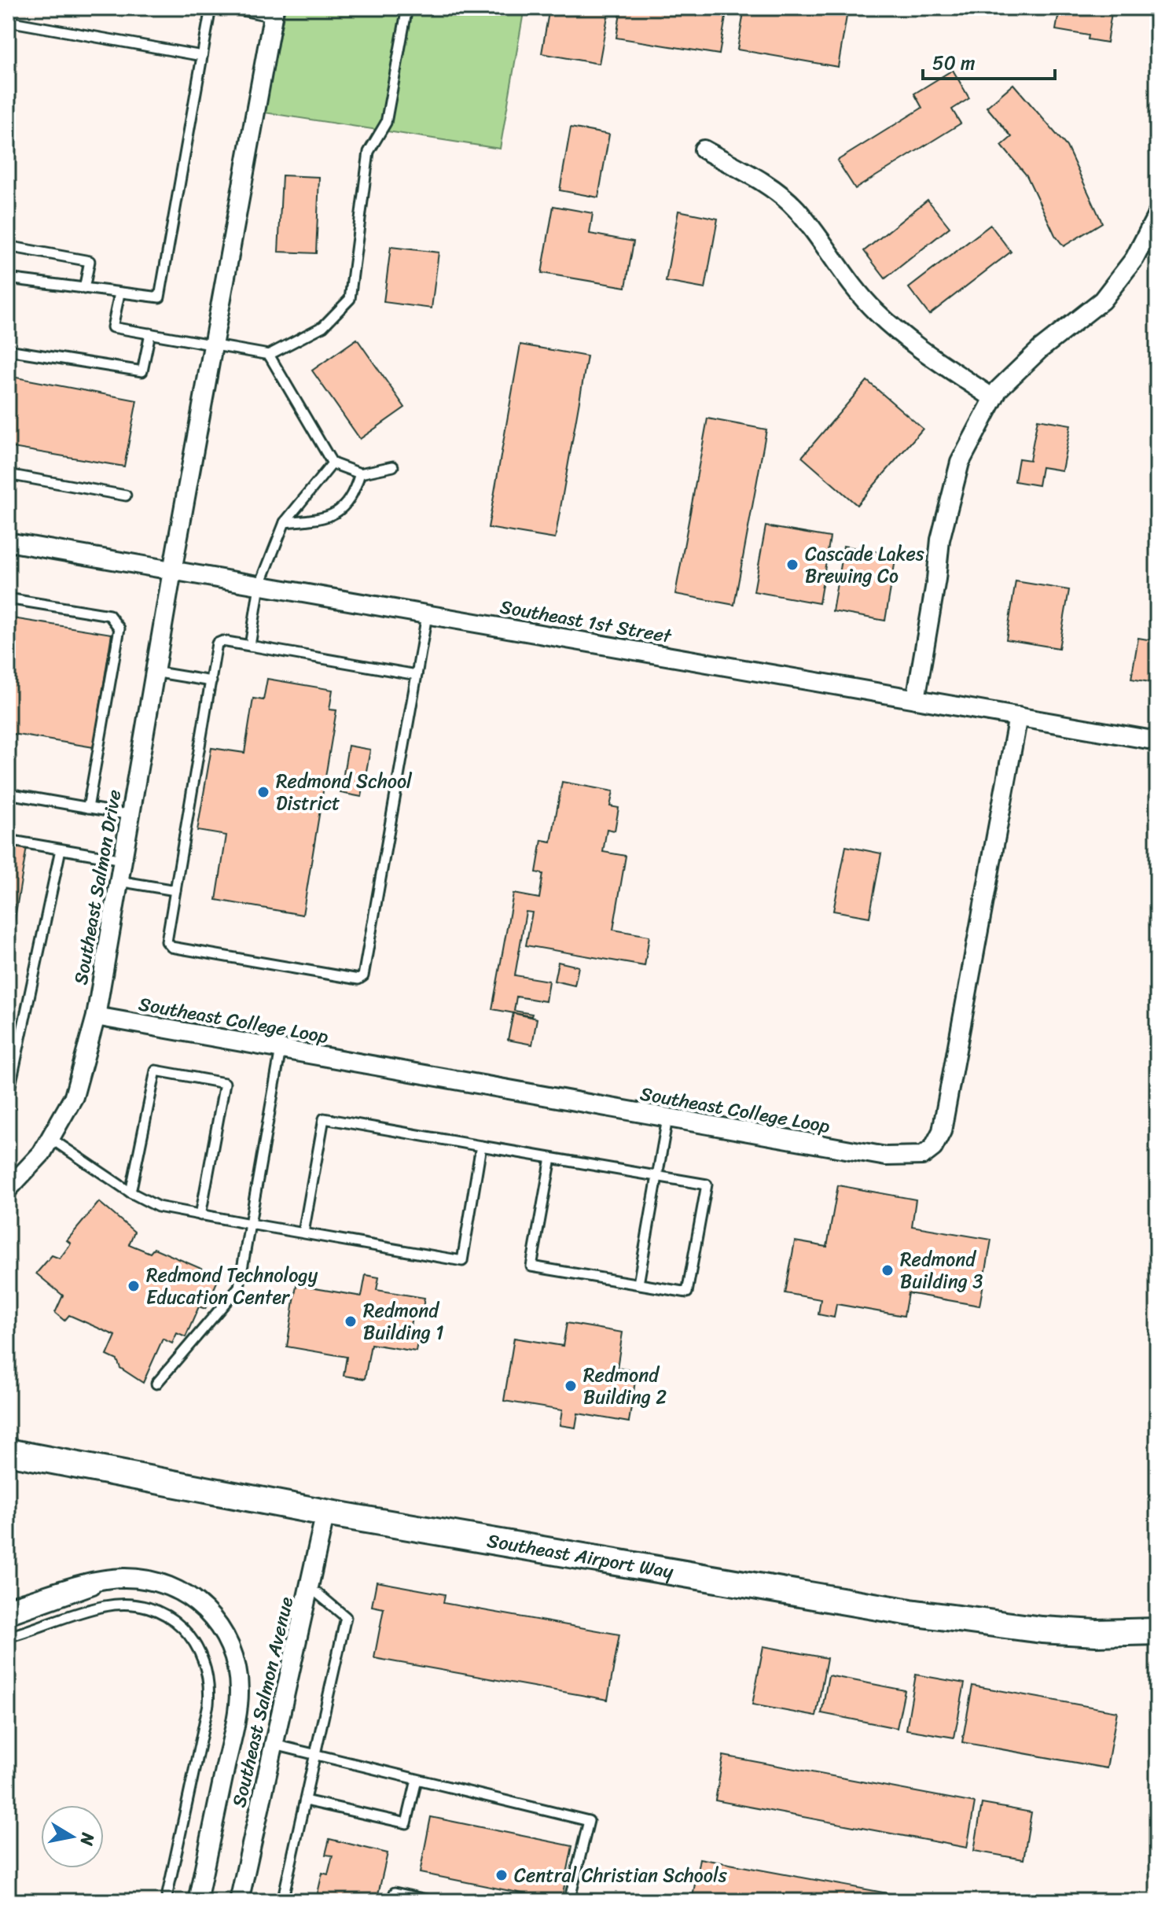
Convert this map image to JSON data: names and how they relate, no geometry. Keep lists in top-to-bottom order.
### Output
{
  "streets": {
    "main road": ["Southeast Airport Way"],
    "street": [
      "Southeast 1st Street",
      "Southeast Salmon Drive",
      "Southeast College Loop",
      "Southeast Salmon Avenue"
    ]
  },
  "crossings": [
    ["Southeast 1st Street", "Southeast Salmon Drive"],
    ["Southeast 1st Street", "Southeast College Loop"],
    ["Southeast Salmon Drive", "Southeast College Loop"],
    ["Southeast Airport Way", "Southeast Salmon Avenue"]
  ],
  "places": [
    "Cascade Lakes Brewing Co",
    "Redmond School District",
    "Redmond Building 3",
    "Redmond Technology Education Center",
    "Redmond Building 1",
    "Redmond Building 2",
    "Central Christian Schools"
  ],
  "scale_bar": "50 m",
  "north": "right"
}
